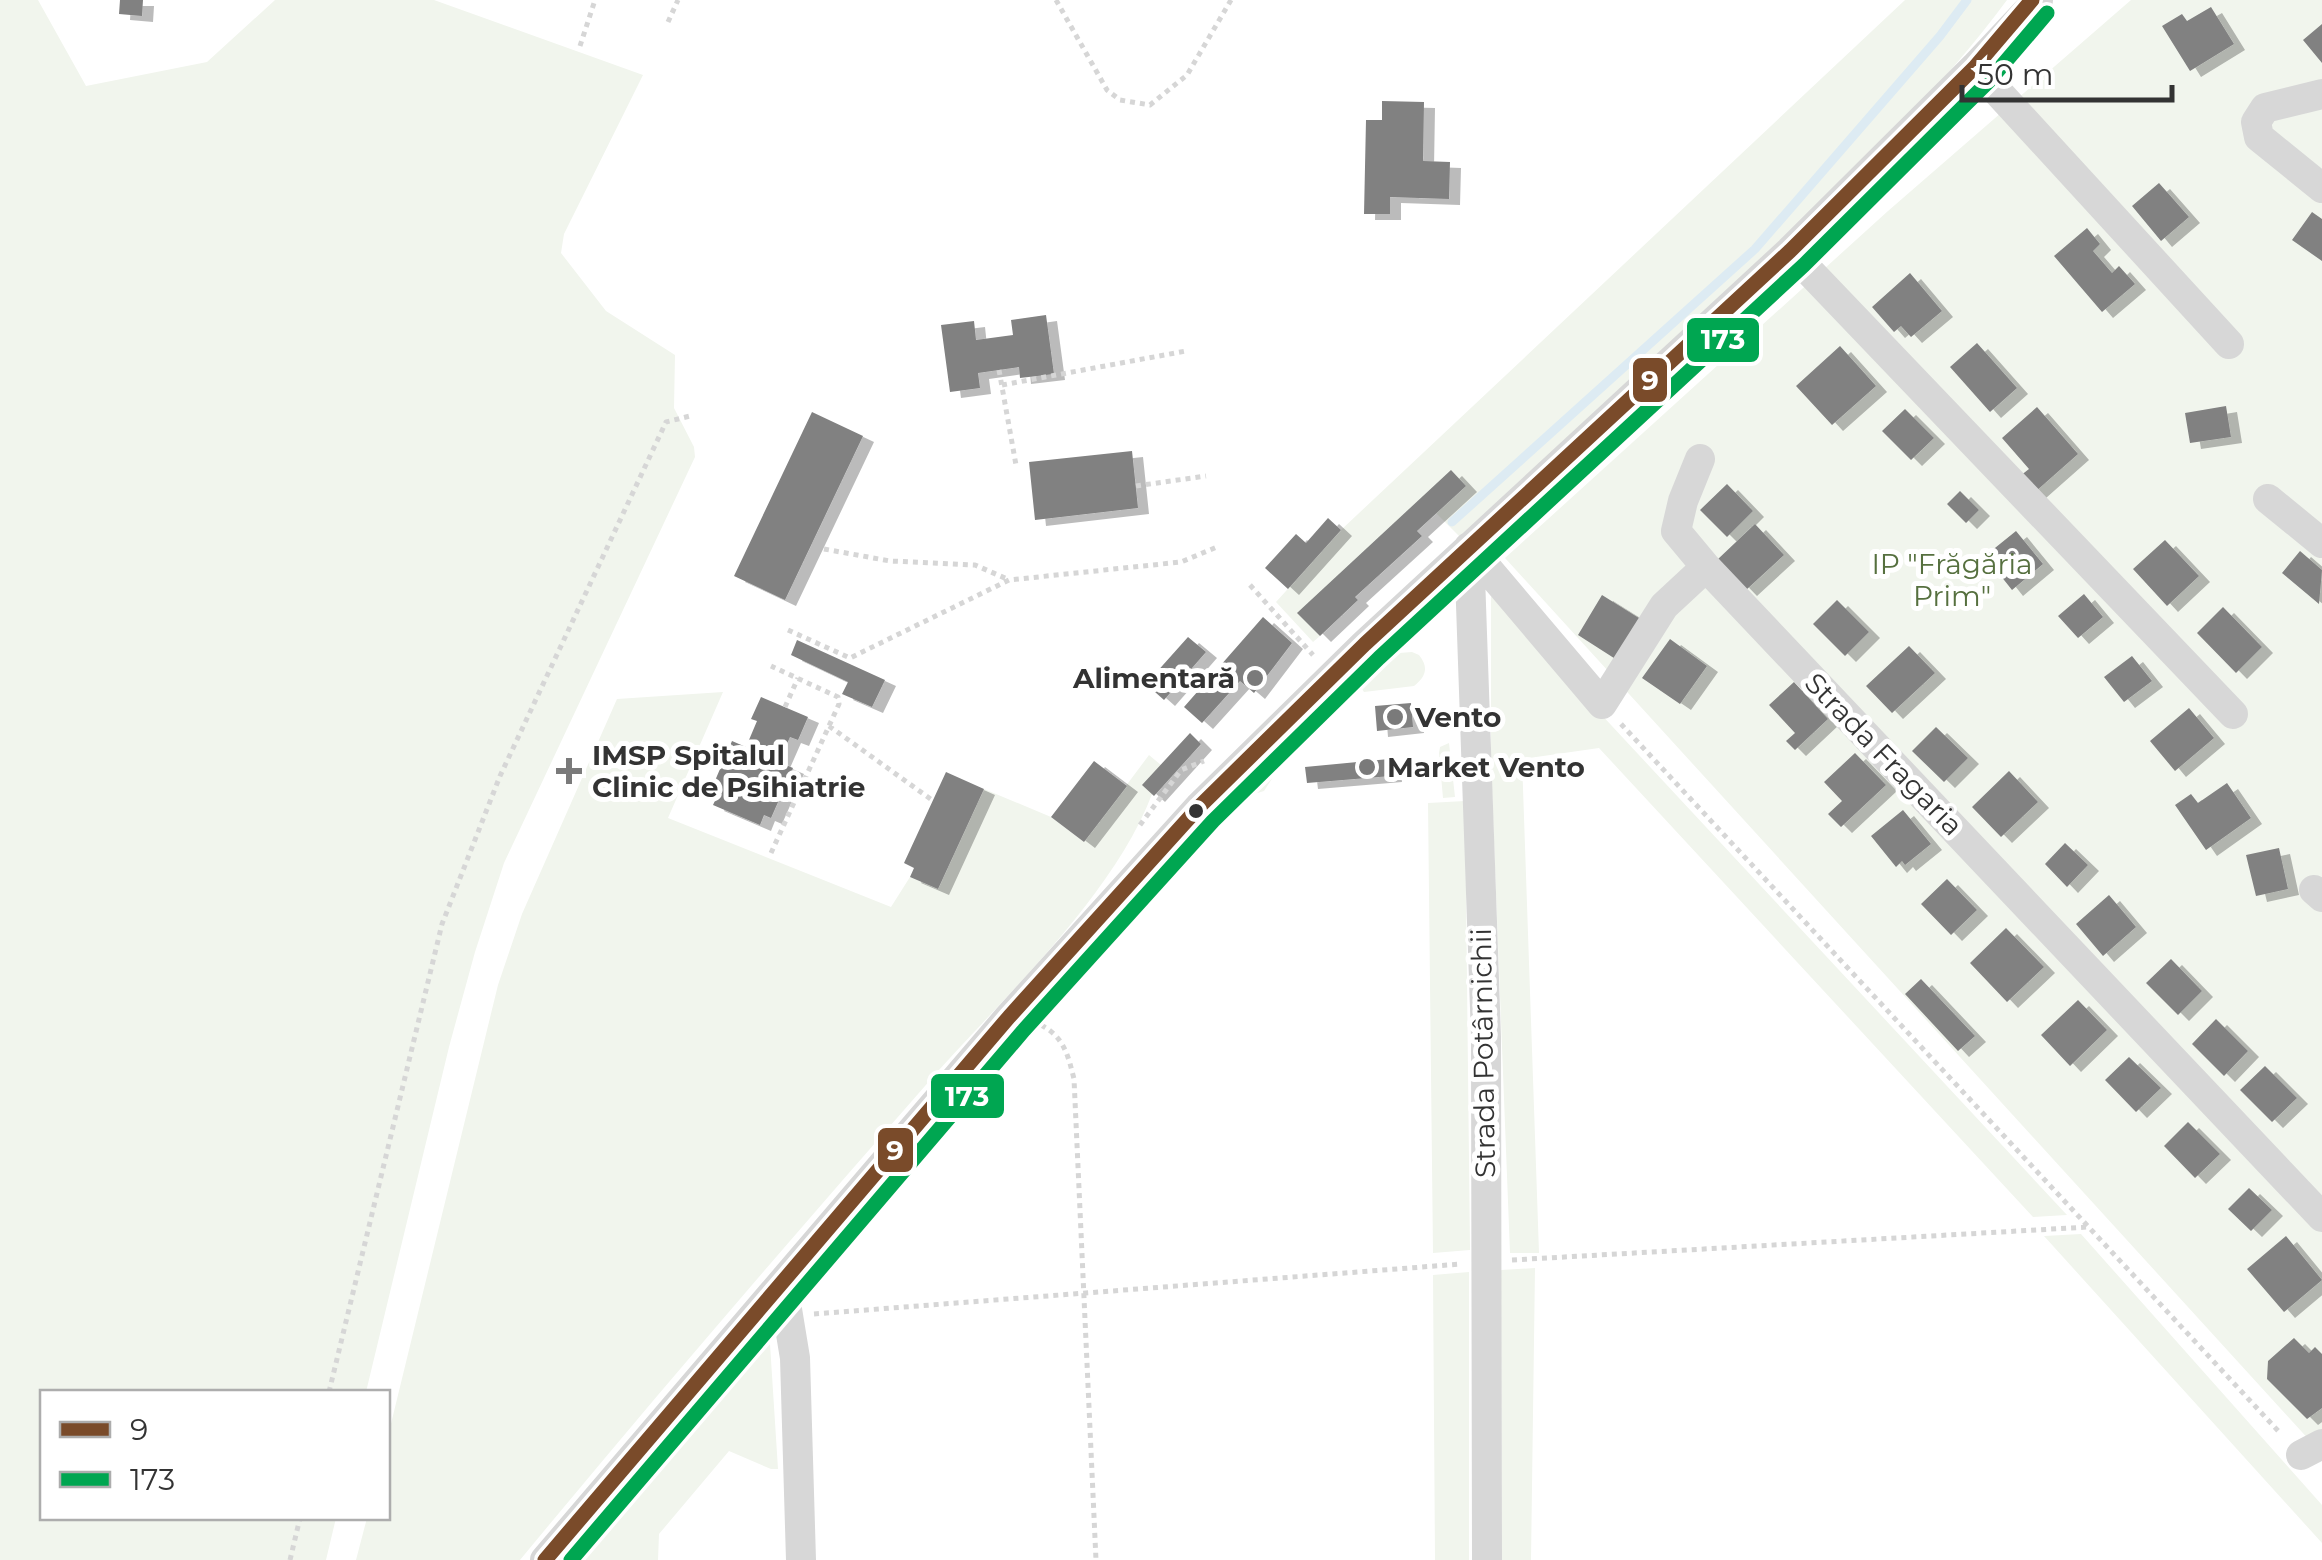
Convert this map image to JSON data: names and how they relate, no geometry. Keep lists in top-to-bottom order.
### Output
{
  "streets": {
    "street": ["Strada Fragaria", "Strada Potârnichii"]
  },
  "parks": ["IP \"Frăgăria Prim\""],
  "places": {
    "other": ["Alimentară", "Vento", "Market Vento"],
    "health": ["IMSP Spitalul Clinic de Psihiatrie"]
  },
  "lines": ["transit line 9", "transit line 173"],
  "legend": ["9", "173"],
  "scale_bar": "50 m"
}
